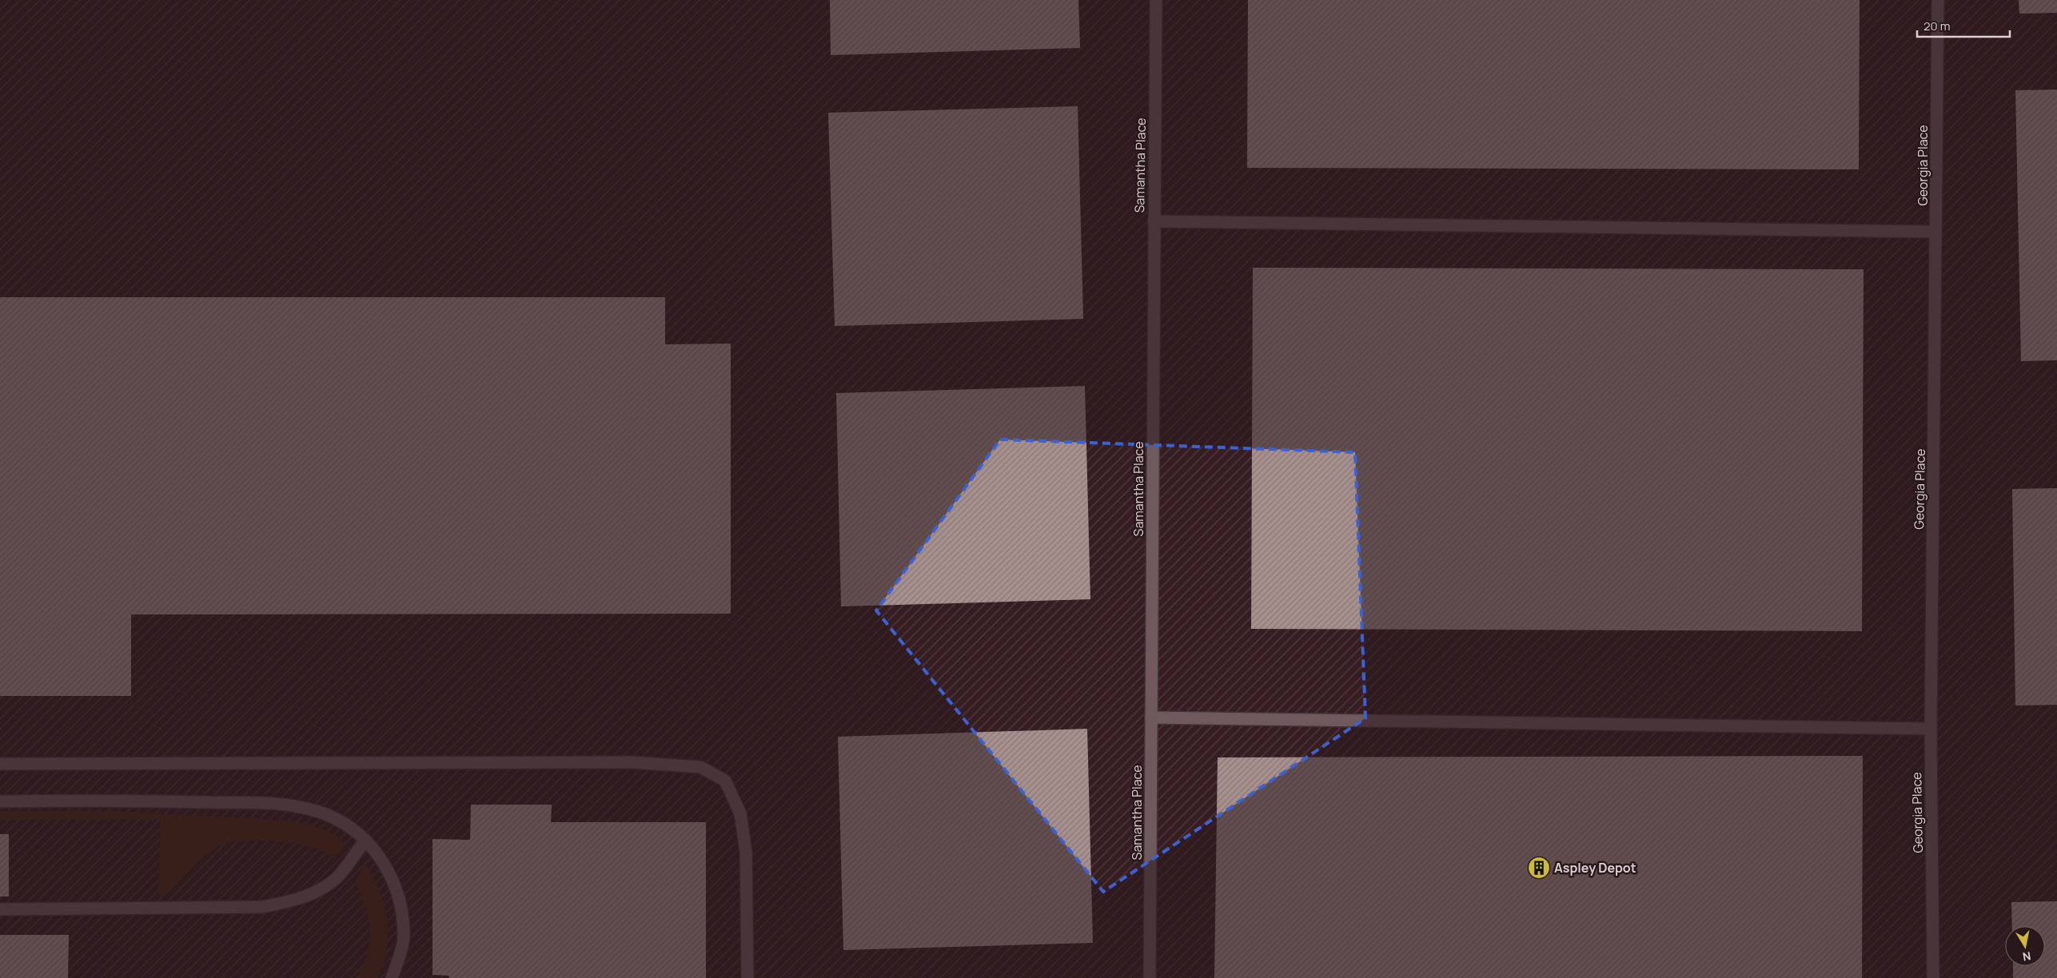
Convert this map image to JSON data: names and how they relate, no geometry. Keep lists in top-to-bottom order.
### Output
{
  "streets": {
    "street": ["Samantha Place", "Georgia Place"]
  },
  "places": {
    "building": ["Aspley Depot"]
  },
  "scale_bar": "20 m",
  "north": "bottom"
}
